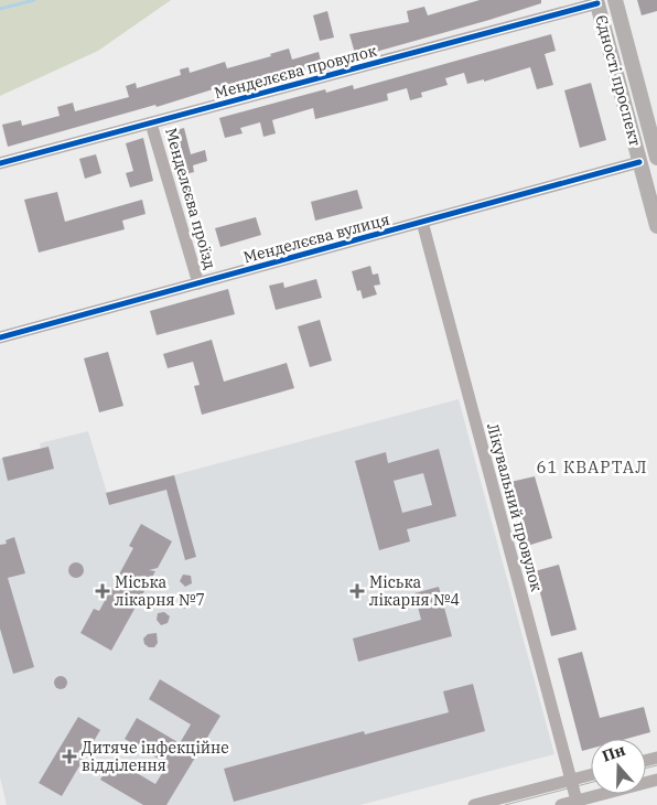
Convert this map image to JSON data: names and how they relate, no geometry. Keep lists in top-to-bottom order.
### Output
{
  "streets": {
    "main road": ["Єдності проспект", "Менделєєва вулиця"],
    "street": ["Менделєєва провулок", "Менделєєва проїзд", "Лікувальний провулок"]
  },
  "crossings": [
    ["Менделєєва провулок", "Єдності проспект"],
    ["Менделєєва провулок", "Менделєєва проїзд"],
    ["Єдності проспект", "Менделєєва вулиця"],
    ["Менделєєва проїзд", "Менделєєва вулиця"],
    ["Менделєєва вулиця", "Лікувальний провулок"]
  ],
  "districts": ["61 КВАРТАЛ"],
  "places": {
    "health": ["Міська лікарня №7", "Міська лікарня №4", "Дитяче інфекційне відділення"]
  },
  "north": "top"
}
